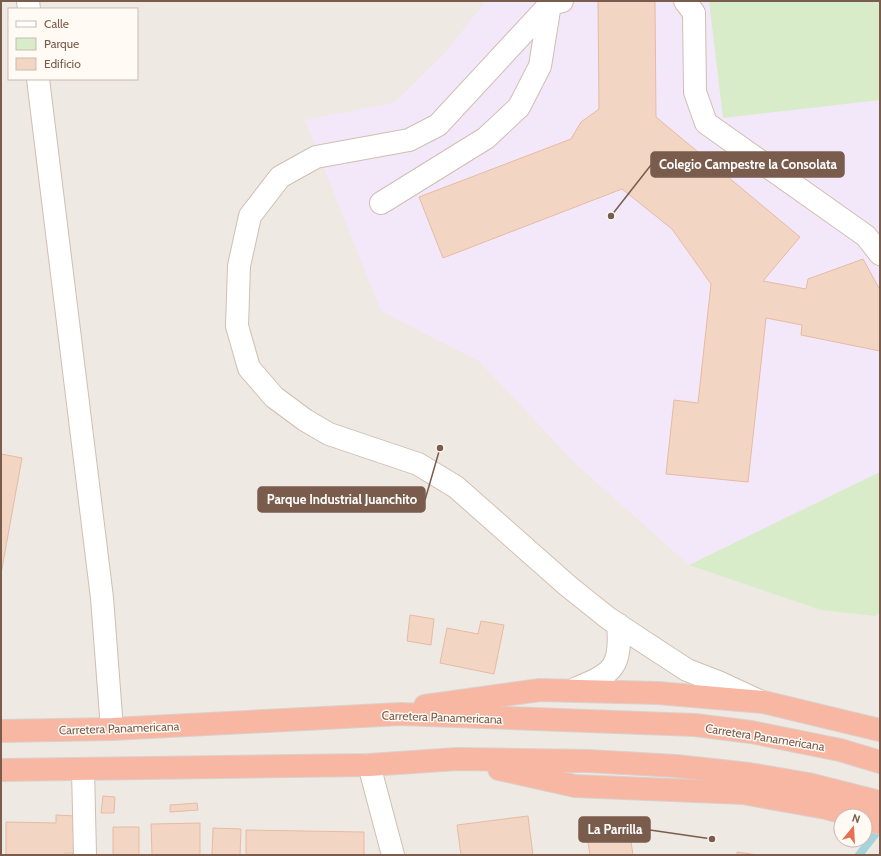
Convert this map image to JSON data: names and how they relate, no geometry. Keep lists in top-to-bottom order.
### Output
{
  "streets": {
    "highway": ["Carretera Panamericana"]
  },
  "places": ["Colegio Campestre la Consolata", "Parque Industrial Juanchito", "La Parrilla"],
  "legend": ["Calle", "Parque", "Edificio"],
  "north": "top"
}
